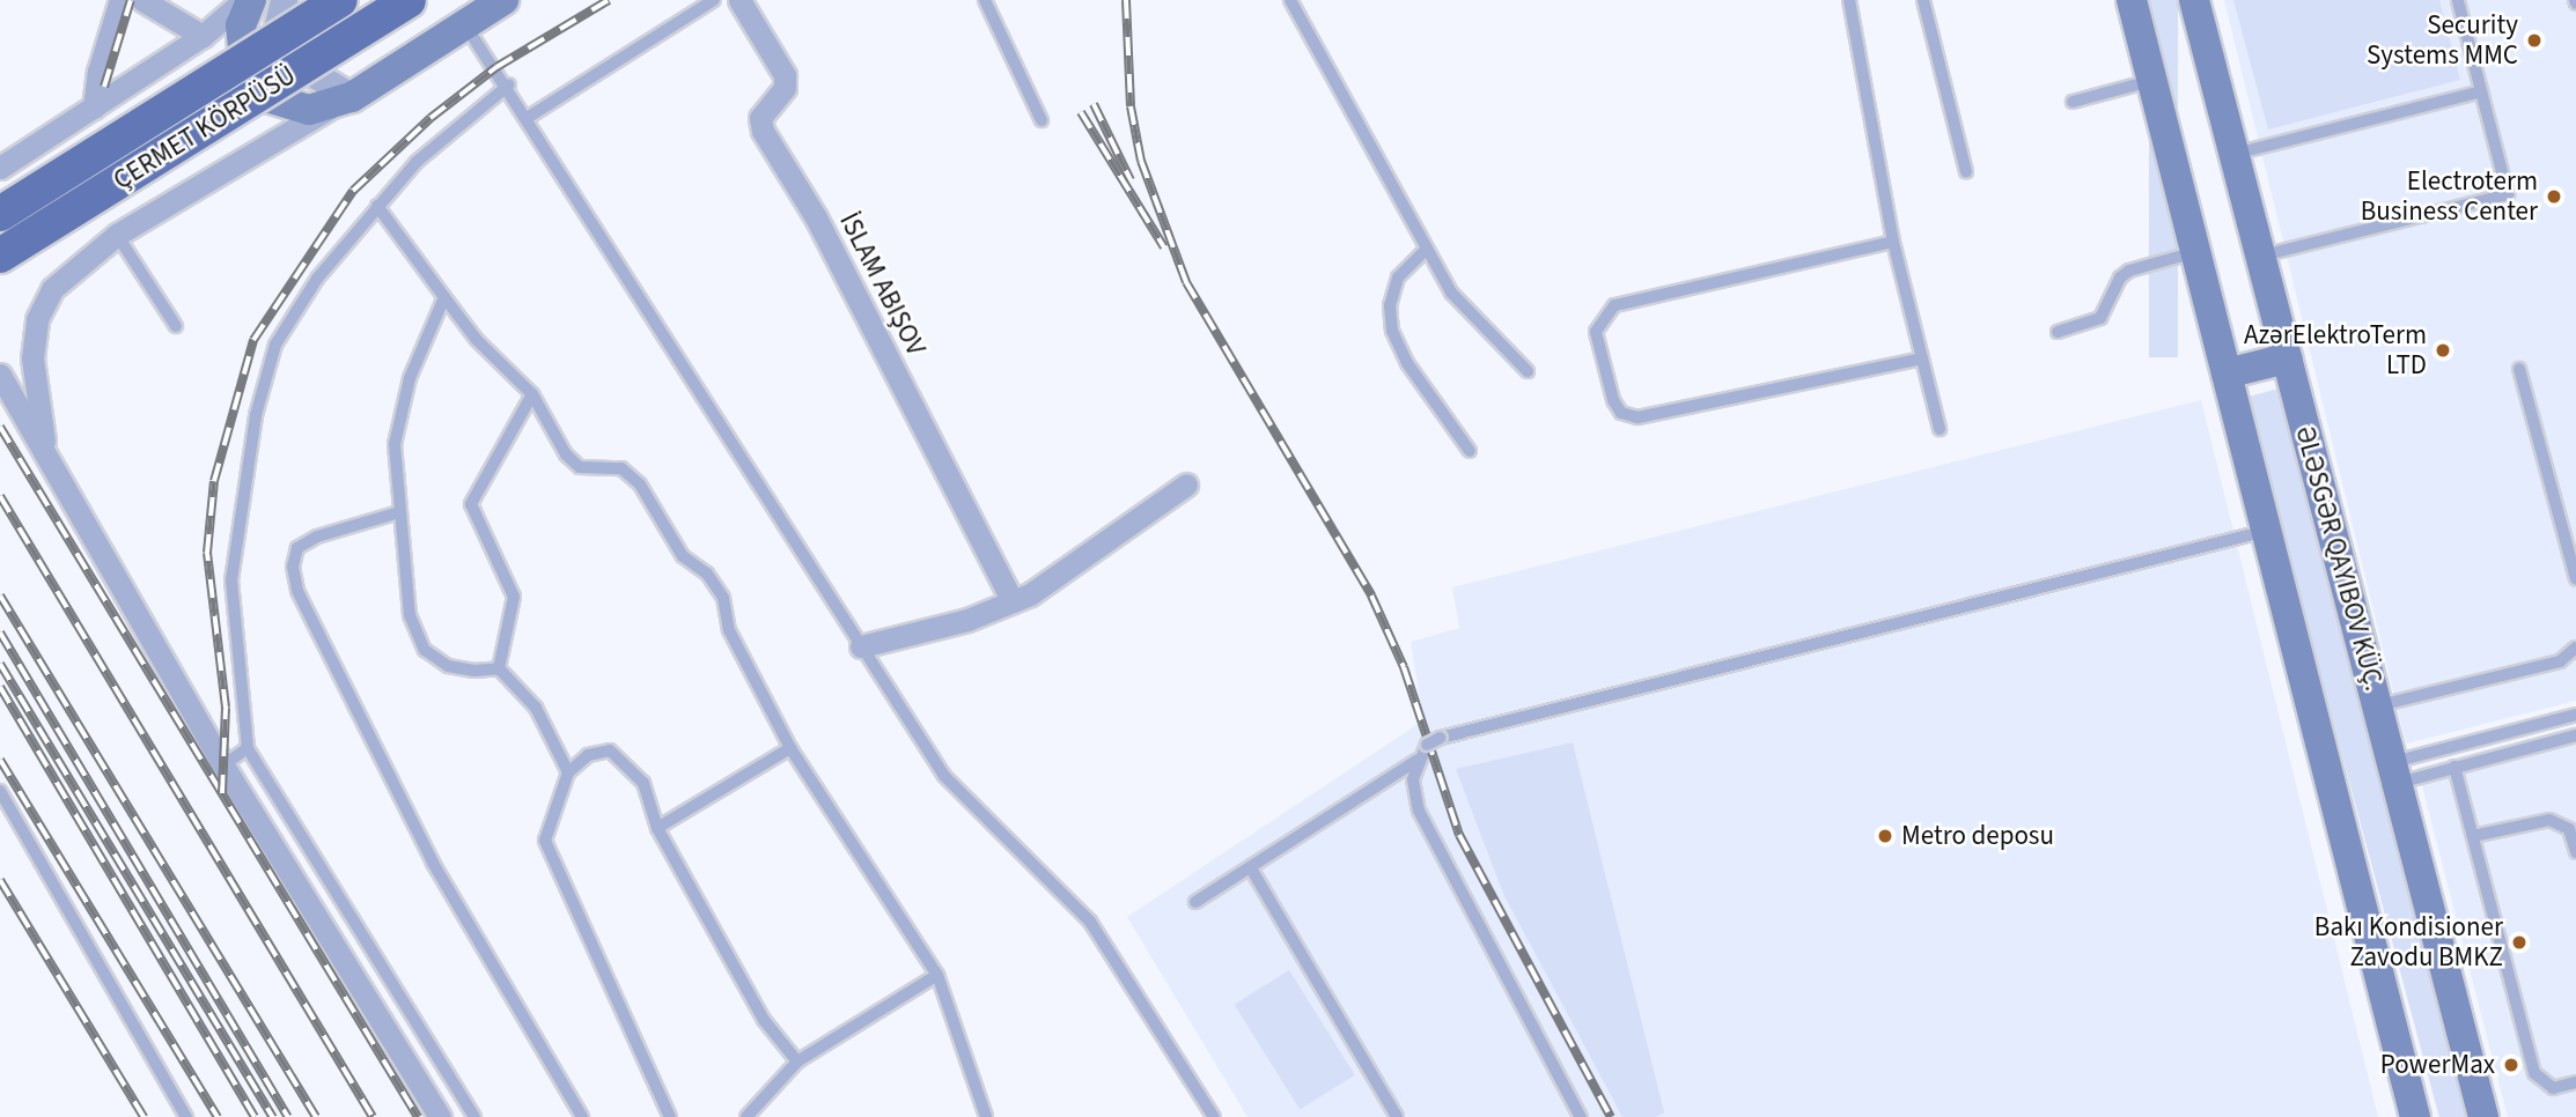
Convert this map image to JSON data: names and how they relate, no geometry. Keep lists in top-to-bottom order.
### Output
{
  "streets": {
    "main road": ["ÇERMET KÖRPÜSÜ"]
  },
  "places": [
    "Security Systems MMC",
    "Electroterm Business Center",
    "AzərElektroTerm LTD",
    "Metro deposu",
    "Bakı Kondisioner Zavodu BMKZ",
    "PowerMax"
  ]
}
